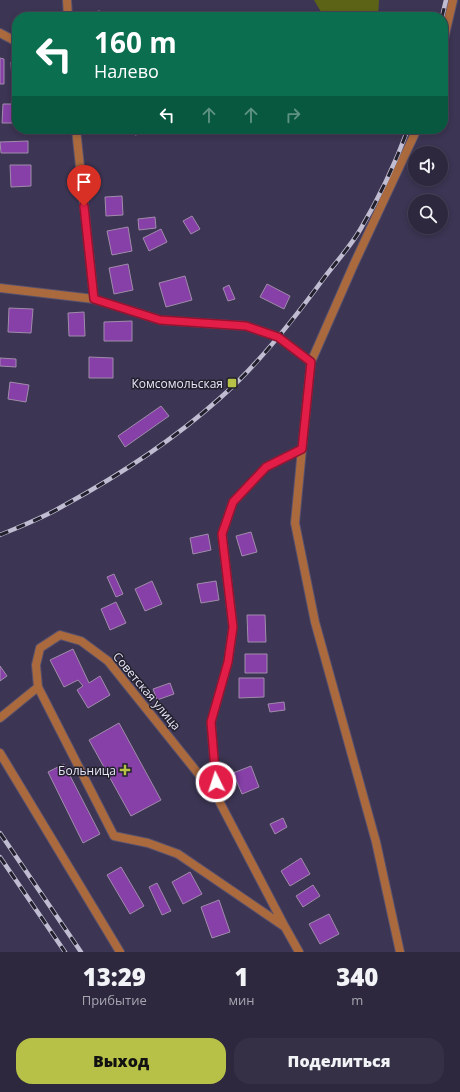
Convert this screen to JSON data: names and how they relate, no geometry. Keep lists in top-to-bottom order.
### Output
{
  "streets": {
    "street": ["Советская улица"]
  },
  "places": {
    "transit": ["Комсомольская"],
    "health": ["Больница"]
  },
  "page": {
    "turn": ["160 m", "Налево"],
    "eta": [
      "13:29",
      "Прибытие",
      "1",
      "мин",
      "340",
      "m"
    ],
    "buttons": ["Выход", "Поделиться"]
  }
}
